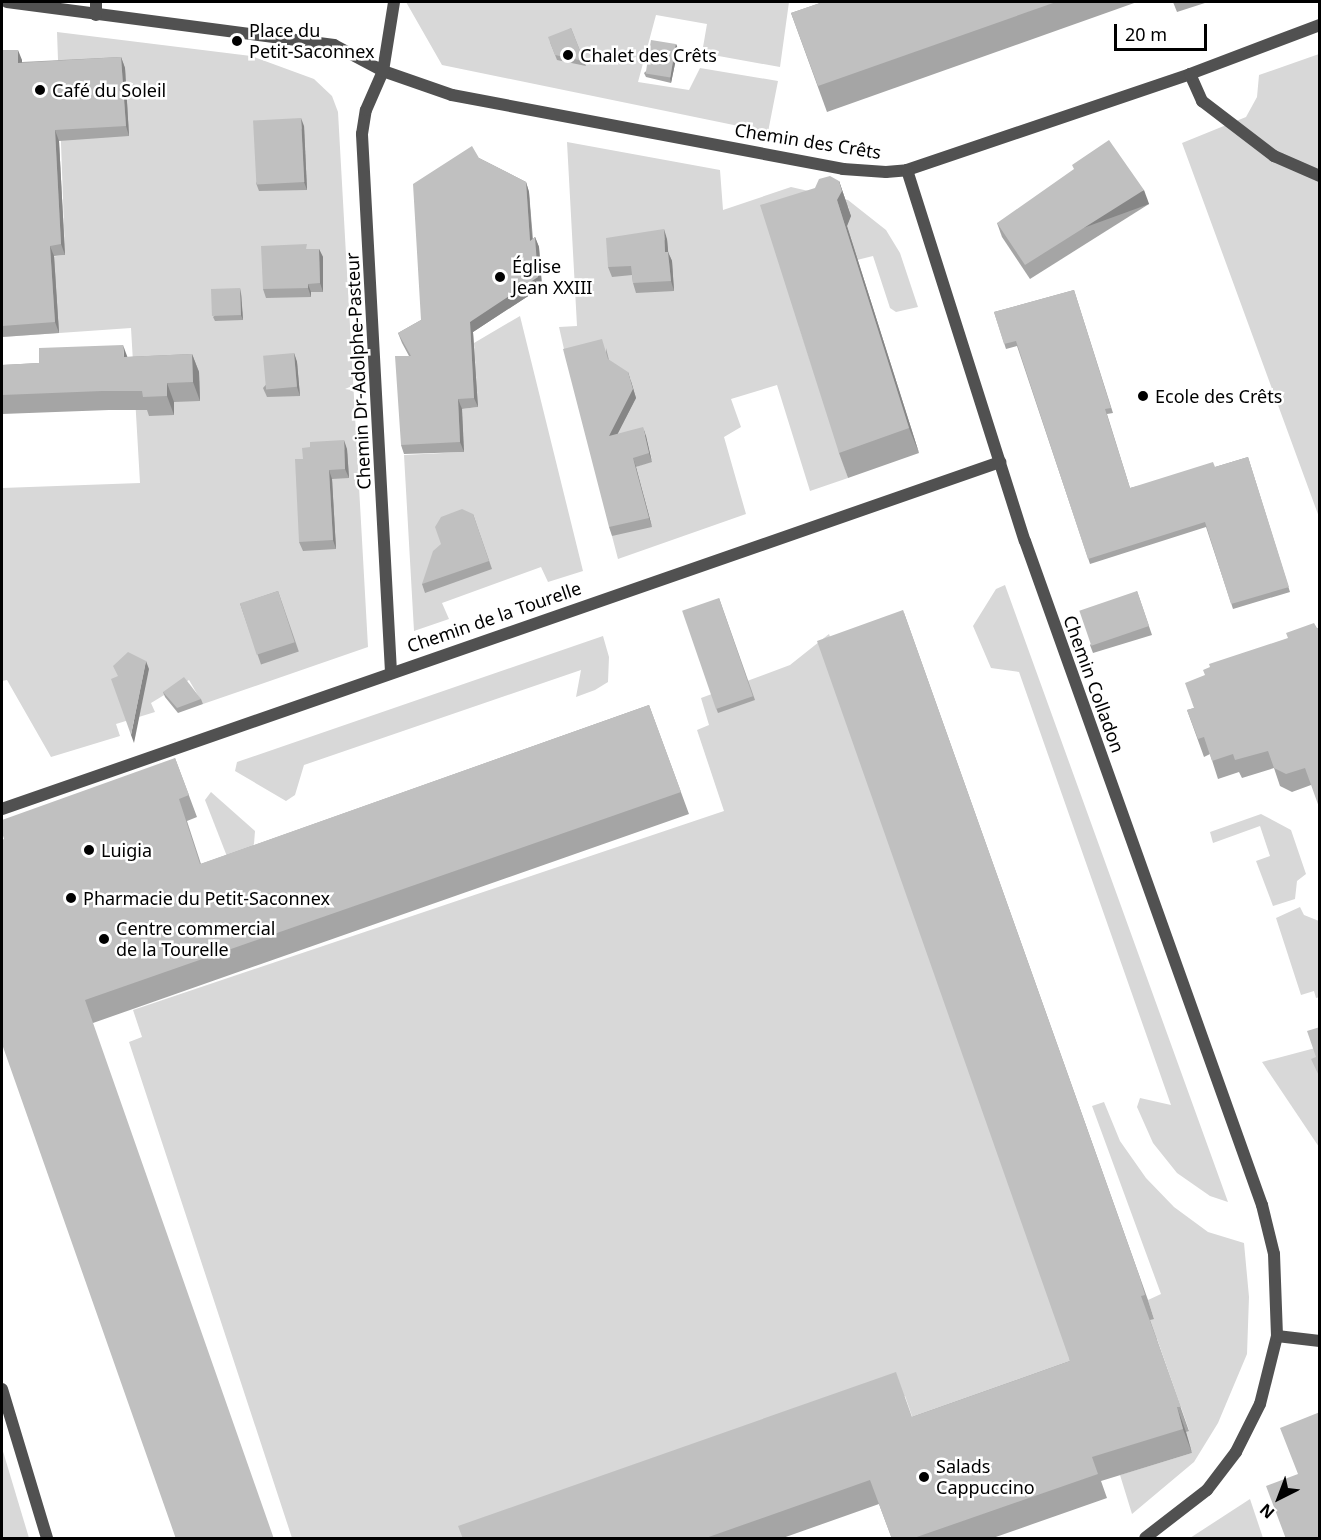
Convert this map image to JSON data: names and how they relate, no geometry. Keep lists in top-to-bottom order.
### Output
{
  "streets": {
    "street": [
      "Chemin des Crêts",
      "Chemin Dr-Adolphe-Pasteur",
      "Chemin de la Tourelle",
      "Chemin Colladon"
    ]
  },
  "crossings": [
    ["Chemin des Crêts", "Chemin Dr-Adolphe-Pasteur"],
    ["Chemin des Crêts", "Chemin Colladon"],
    ["Chemin Dr-Adolphe-Pasteur", "Chemin de la Tourelle"],
    ["Chemin de la Tourelle", "Chemin Colladon"]
  ],
  "places": [
    "Place du Petit-Saconnex",
    "Chalet des Crêts",
    "Café du Soleil",
    "Église Jean XXIII",
    "Ecole des Crêts",
    "Luigia",
    "Pharmacie du Petit-Saconnex",
    "Centre commercial de la Tourelle",
    "Salads Cappuccino"
  ],
  "scale_bar": "20 m",
  "north": "bottom left"
}
